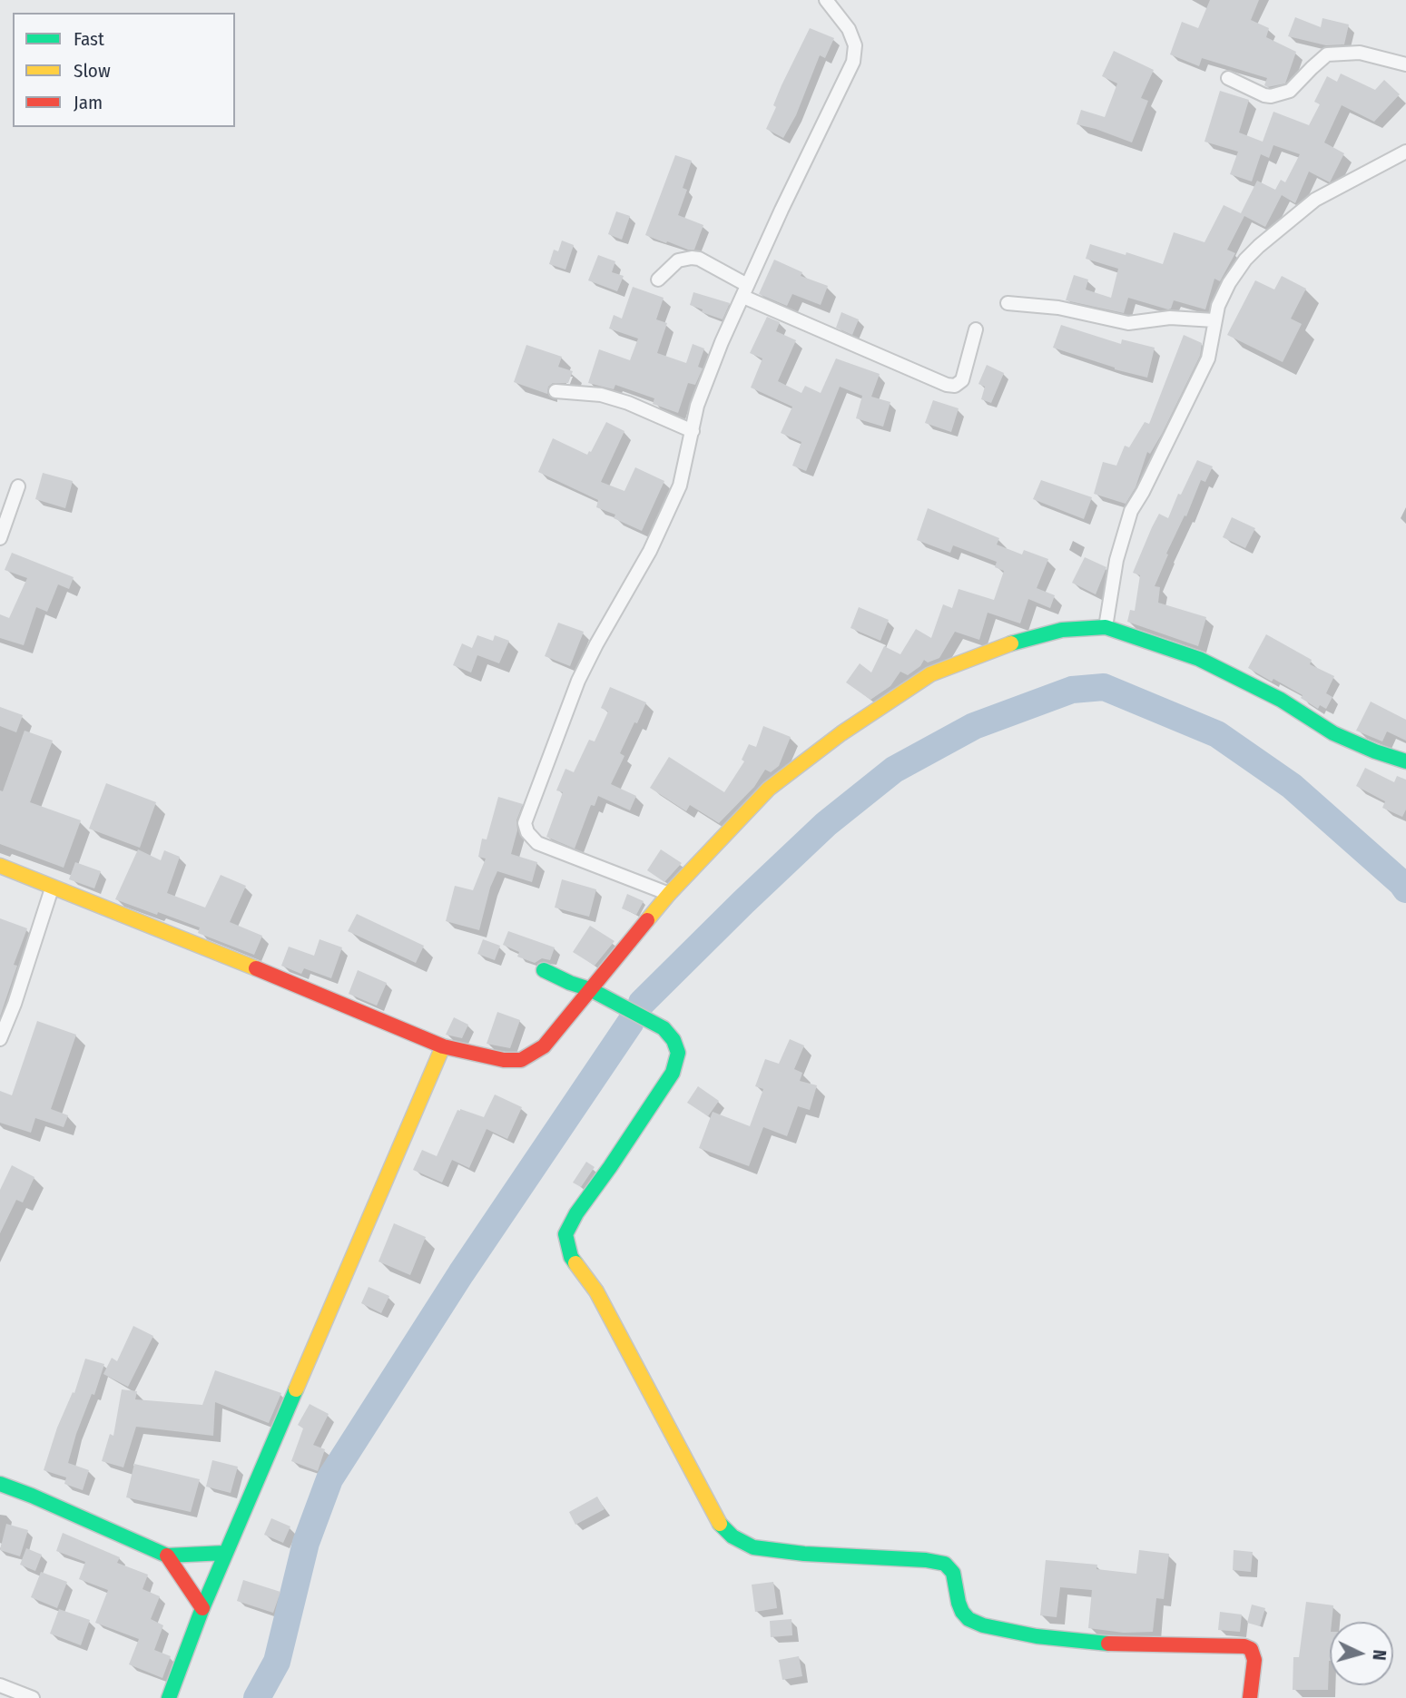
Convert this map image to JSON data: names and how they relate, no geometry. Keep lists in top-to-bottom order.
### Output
{
  "legend": ["Fast", "Slow", "Jam"],
  "north": "right"
}
